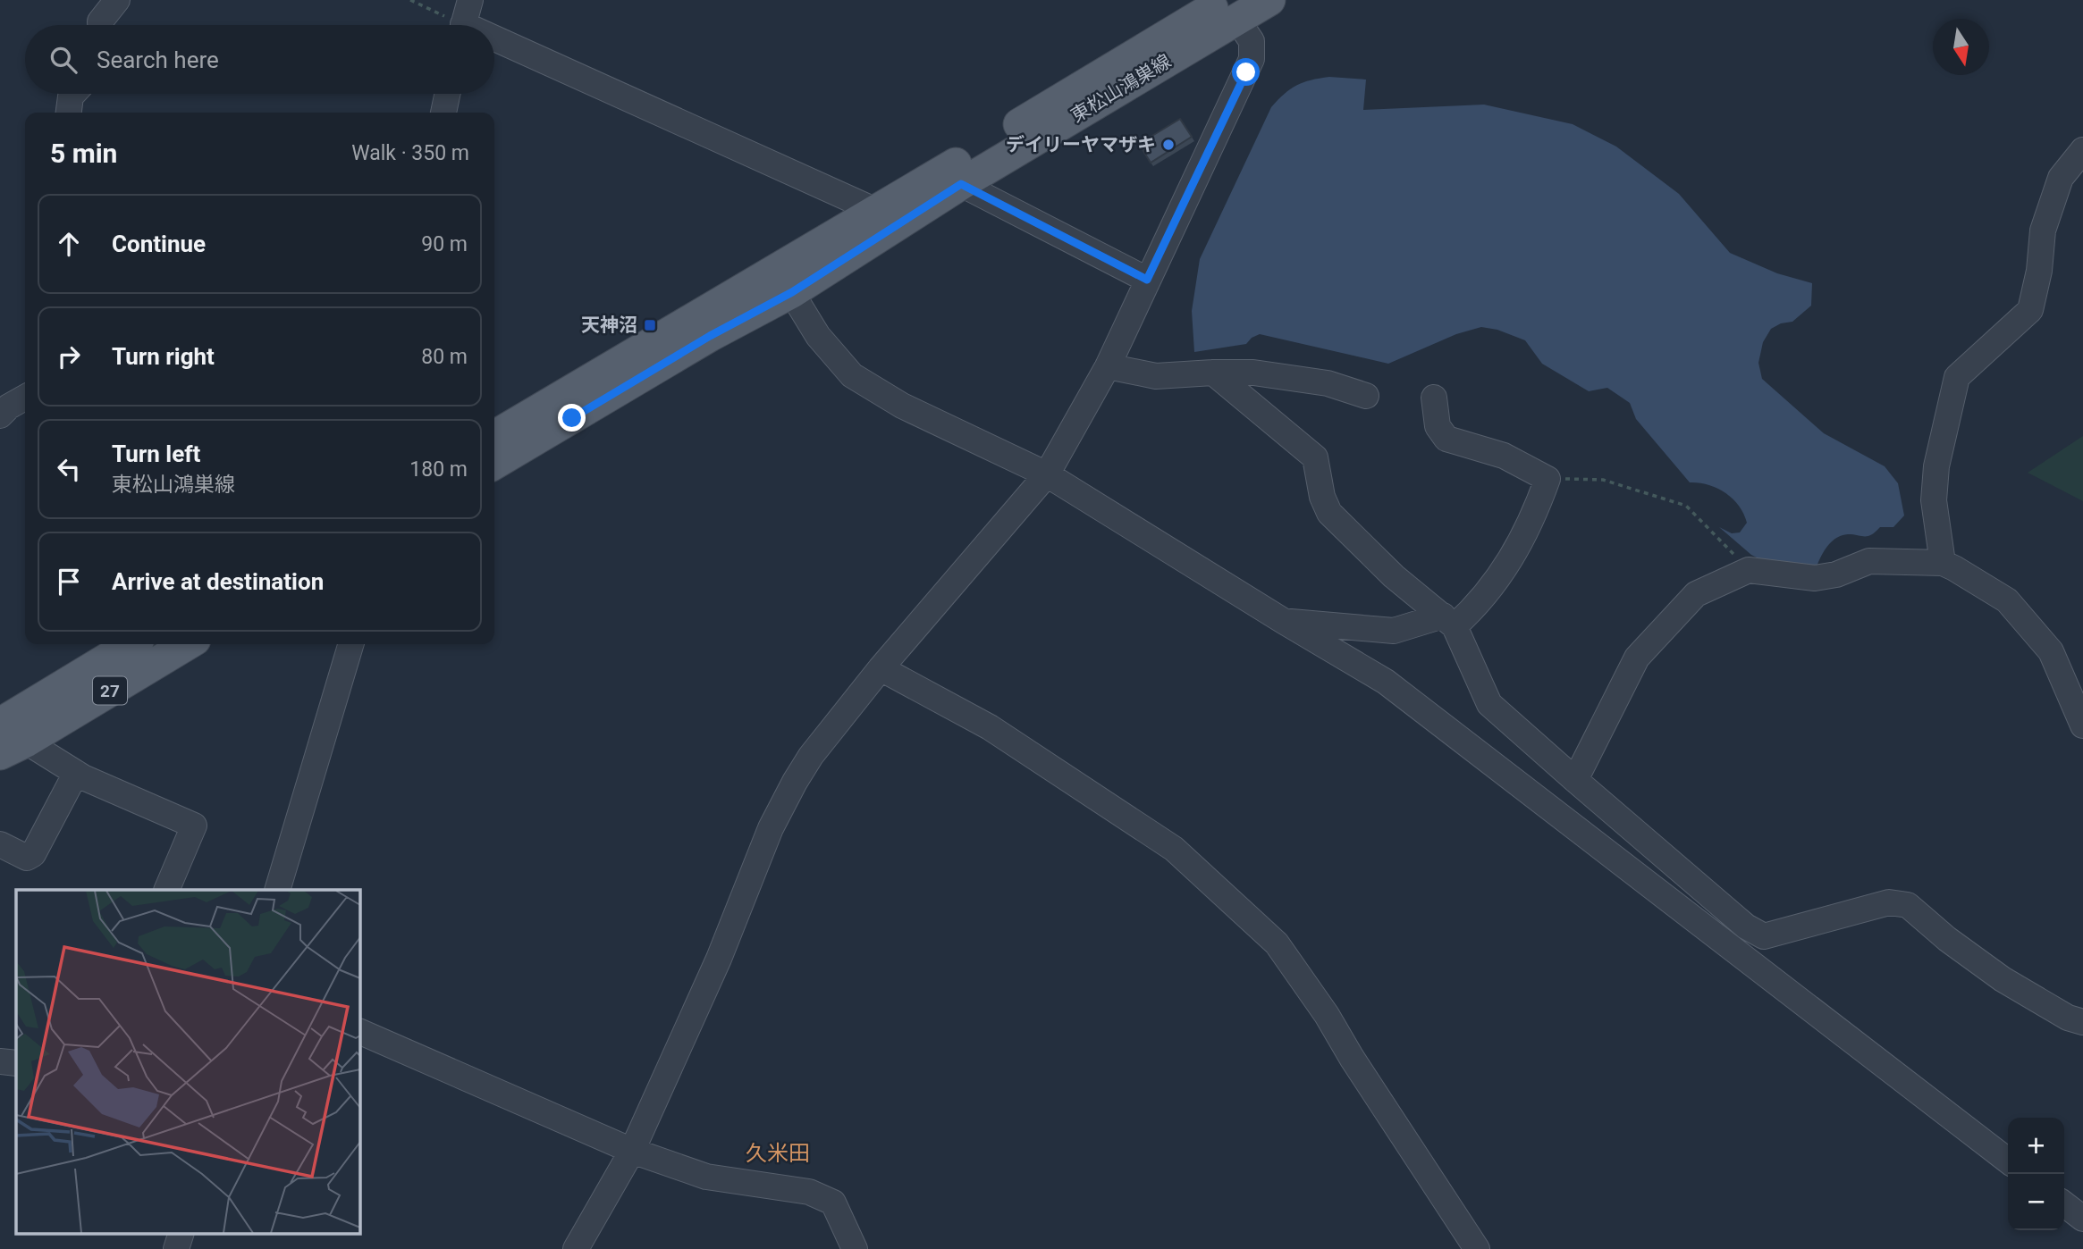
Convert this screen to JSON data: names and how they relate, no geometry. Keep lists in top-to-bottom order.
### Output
{
  "streets": {
    "main road": ["東松山鴻巣線", "27"]
  },
  "districts": ["久米田"],
  "places": {
    "other": ["デイリーヤマザキ"],
    "transit": ["天神沼"]
  },
  "north": "bottom",
  "page": {
    "search": "Search here",
    "heading": ["5 min", "Walk · 350 m"],
    "list": [
      ["Continue", "90 m"],
      ["Turn right", "80 m"],
      ["Turn left", "東松山鴻巣線", "180 m"],
      "Arrive at destination"
    ],
    "map_buttons": ["+", "−"]
  }
}
